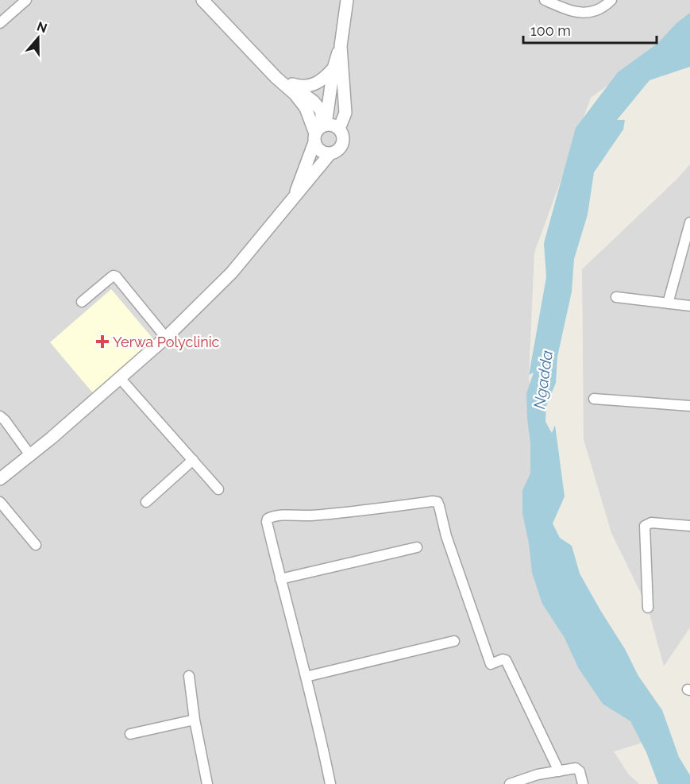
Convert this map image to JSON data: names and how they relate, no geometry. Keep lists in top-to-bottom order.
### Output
{
  "water": ["Ngadda"],
  "places": {
    "health": ["Yerwa Polyclinic"]
  },
  "scale_bar": "100 m",
  "north": "top"
}
